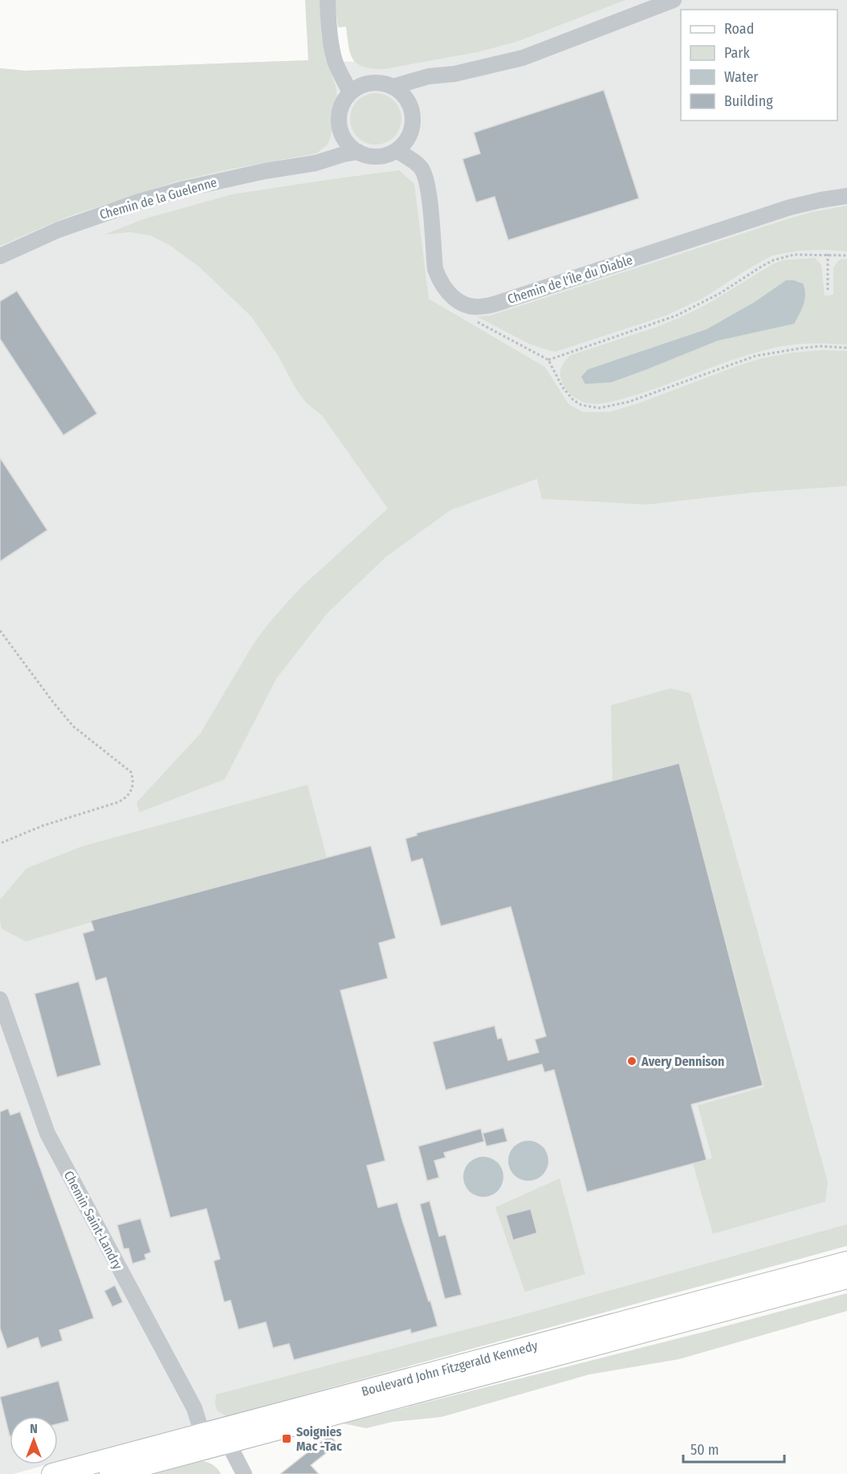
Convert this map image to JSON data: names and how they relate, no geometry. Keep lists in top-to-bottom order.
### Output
{
  "streets": {
    "main road": ["Boulevard John Fitzgerald Kennedy"],
    "street": ["Chemin de la Guelenne", "Chemin de l'Île du Diable", "Chemin Saint-Landry"]
  },
  "crossings": [
    ["Chemin Saint-Landry", "Boulevard John Fitzgerald Kennedy"]
  ],
  "places": {
    "other": ["Avery Dennison"],
    "transit": ["Soignies Mac -Tac"]
  },
  "legend": [
    "Road",
    "Park",
    "Water",
    "Building"
  ],
  "scale_bar": "50 m",
  "north": "top"
}
